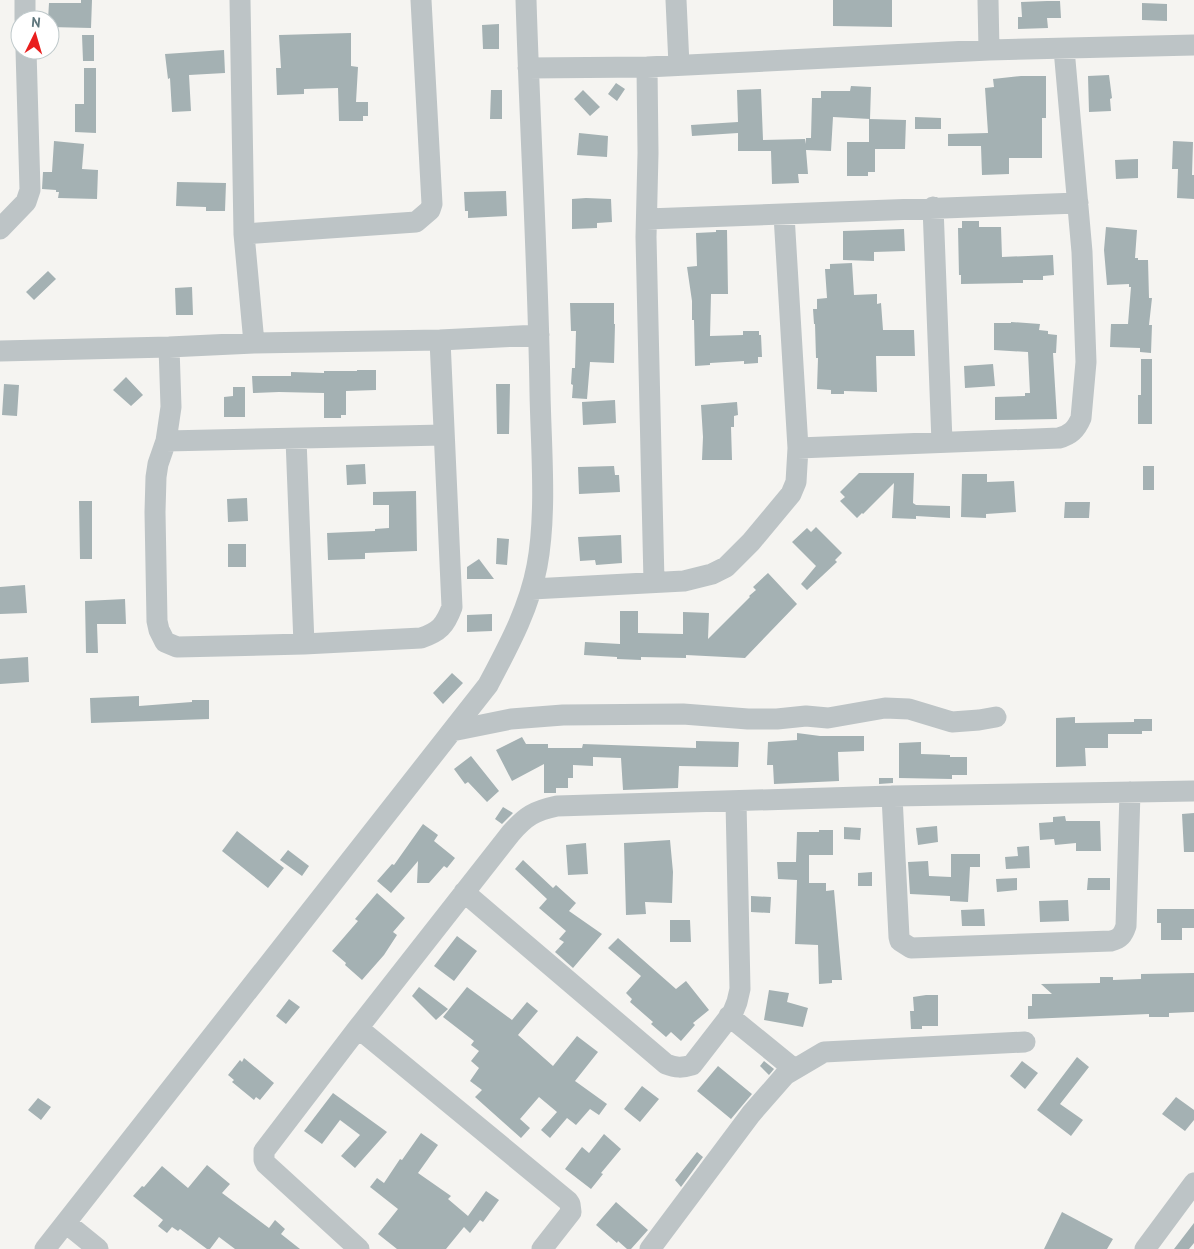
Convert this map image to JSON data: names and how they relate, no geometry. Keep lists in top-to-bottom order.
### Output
{
  "north": "top"
}
